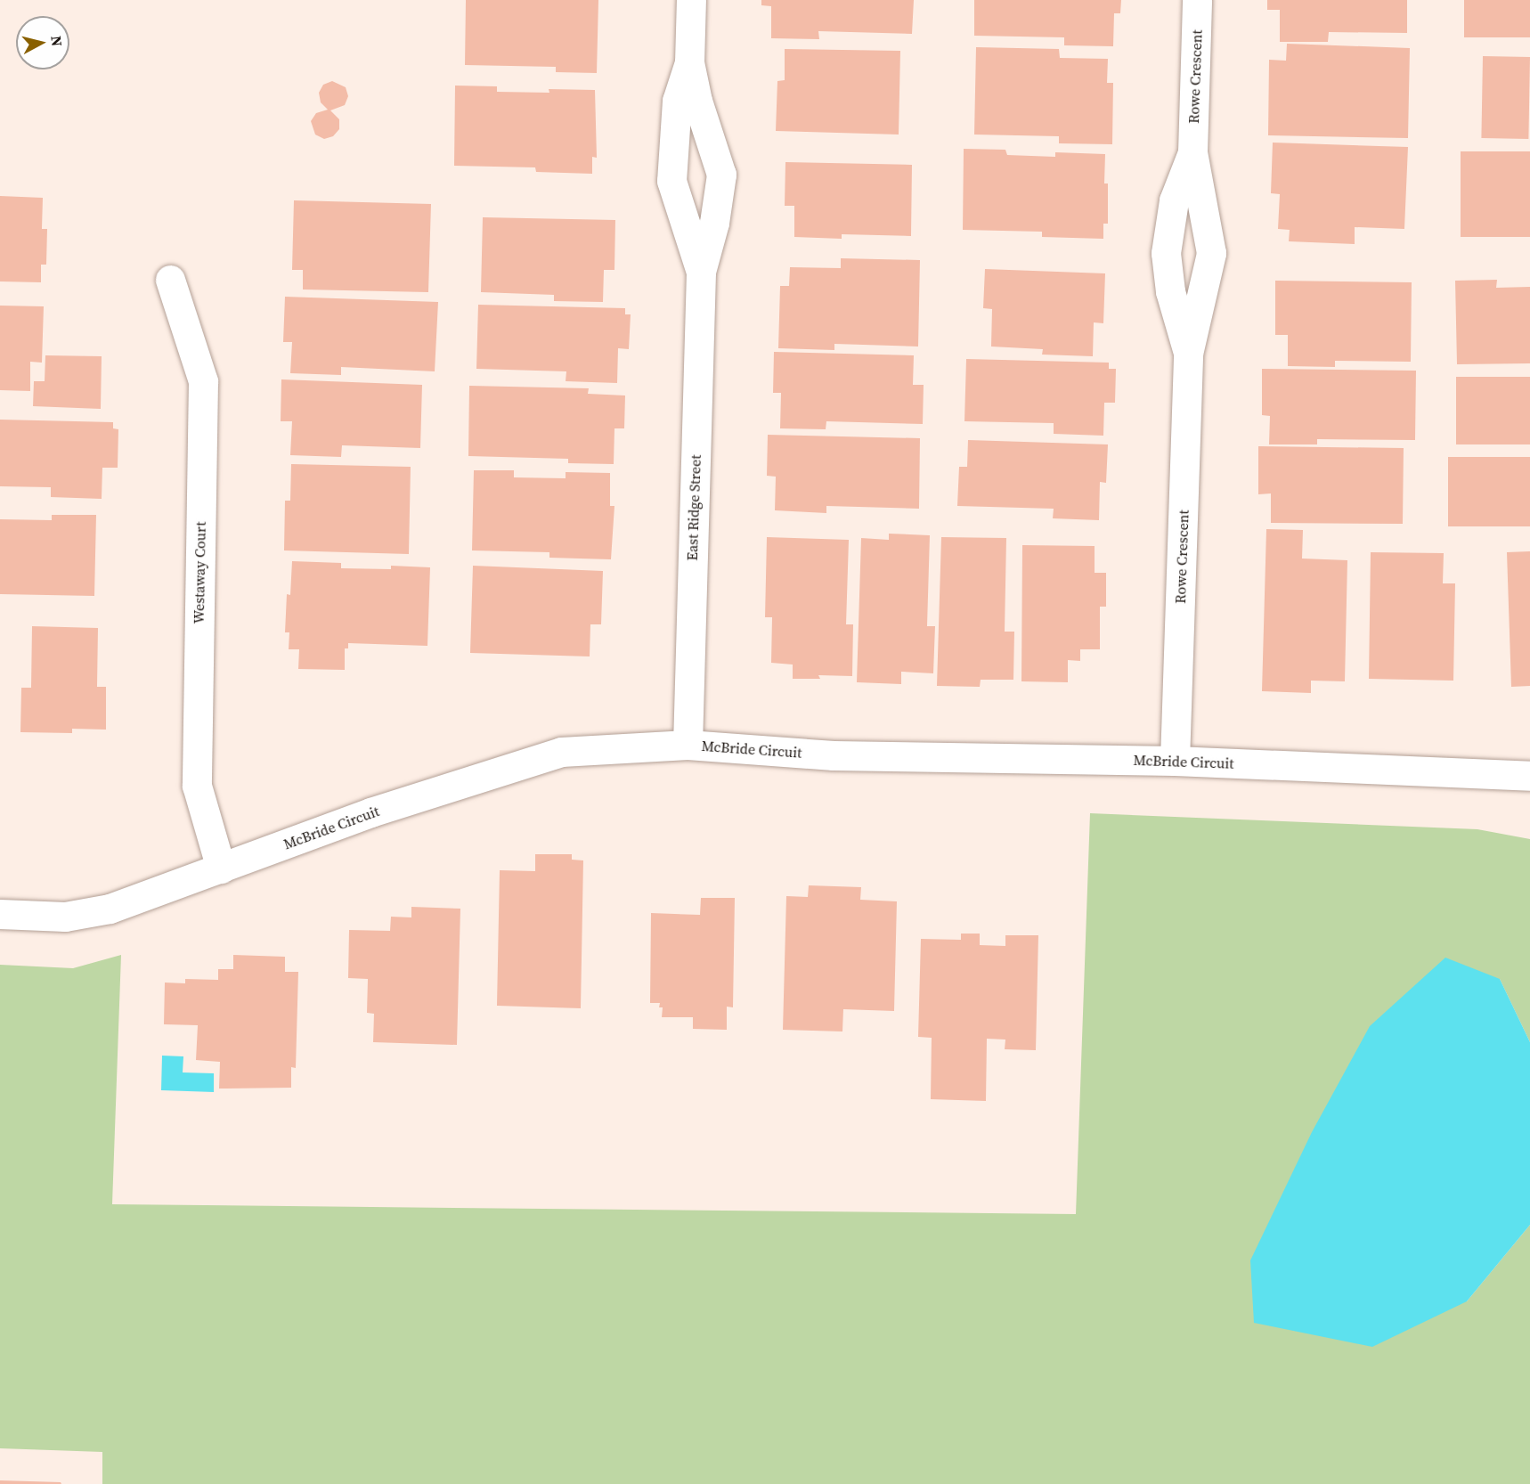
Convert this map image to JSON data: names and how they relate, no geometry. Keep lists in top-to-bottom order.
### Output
{
  "streets": {
    "street": [
      "Rowe Crescent",
      "East Ridge Street",
      "Westaway Court",
      "McBride Circuit"
    ]
  },
  "crossings": [
    ["Rowe Crescent", "McBride Circuit"],
    ["East Ridge Street", "McBride Circuit"],
    ["Westaway Court", "McBride Circuit"]
  ],
  "north": "right"
}
